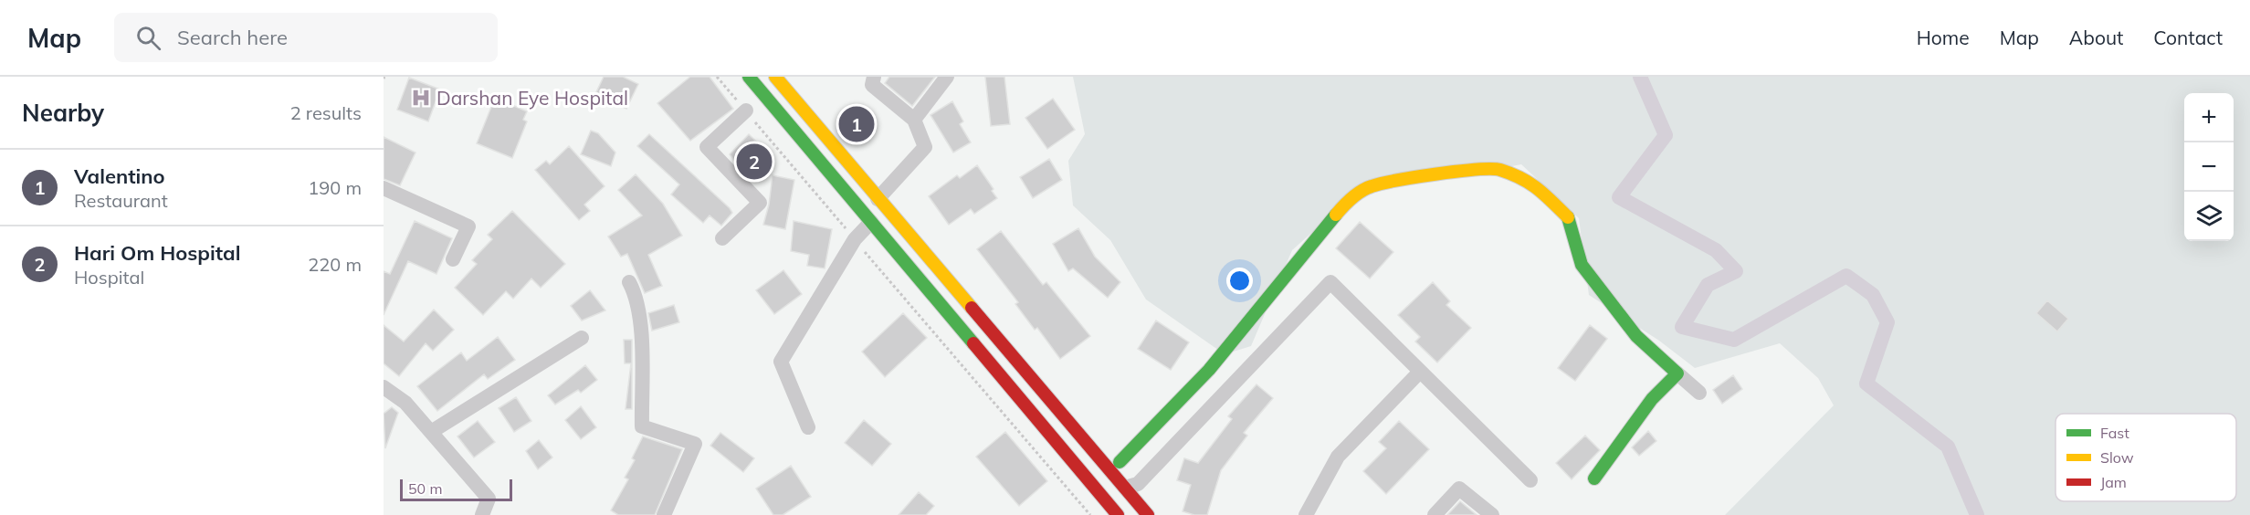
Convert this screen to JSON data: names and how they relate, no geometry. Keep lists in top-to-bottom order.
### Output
{
  "places": {
    "hospital": ["Darshan Eye Hospital"]
  },
  "legend": ["Fast", "Slow", "Jam"],
  "scale_bar": "50 m",
  "page": {
    "header": "Map",
    "search": "Search here",
    "nav": [
      "Home",
      "Map",
      "About",
      "Contact"
    ],
    "heading": ["Nearby", "2 results"],
    "map_buttons": ["+", "−"],
    "pins": ["1", "2"],
    "list": [
      {
        "mark": "1",
        "name": "Valentino",
        "note": "Restaurant",
        "value": "190 m"
      },
      {
        "mark": "2",
        "name": "Hari Om Hospital",
        "note": "Hospital",
        "value": "220 m"
      }
    ],
    "scale": "50 m"
  }
}
